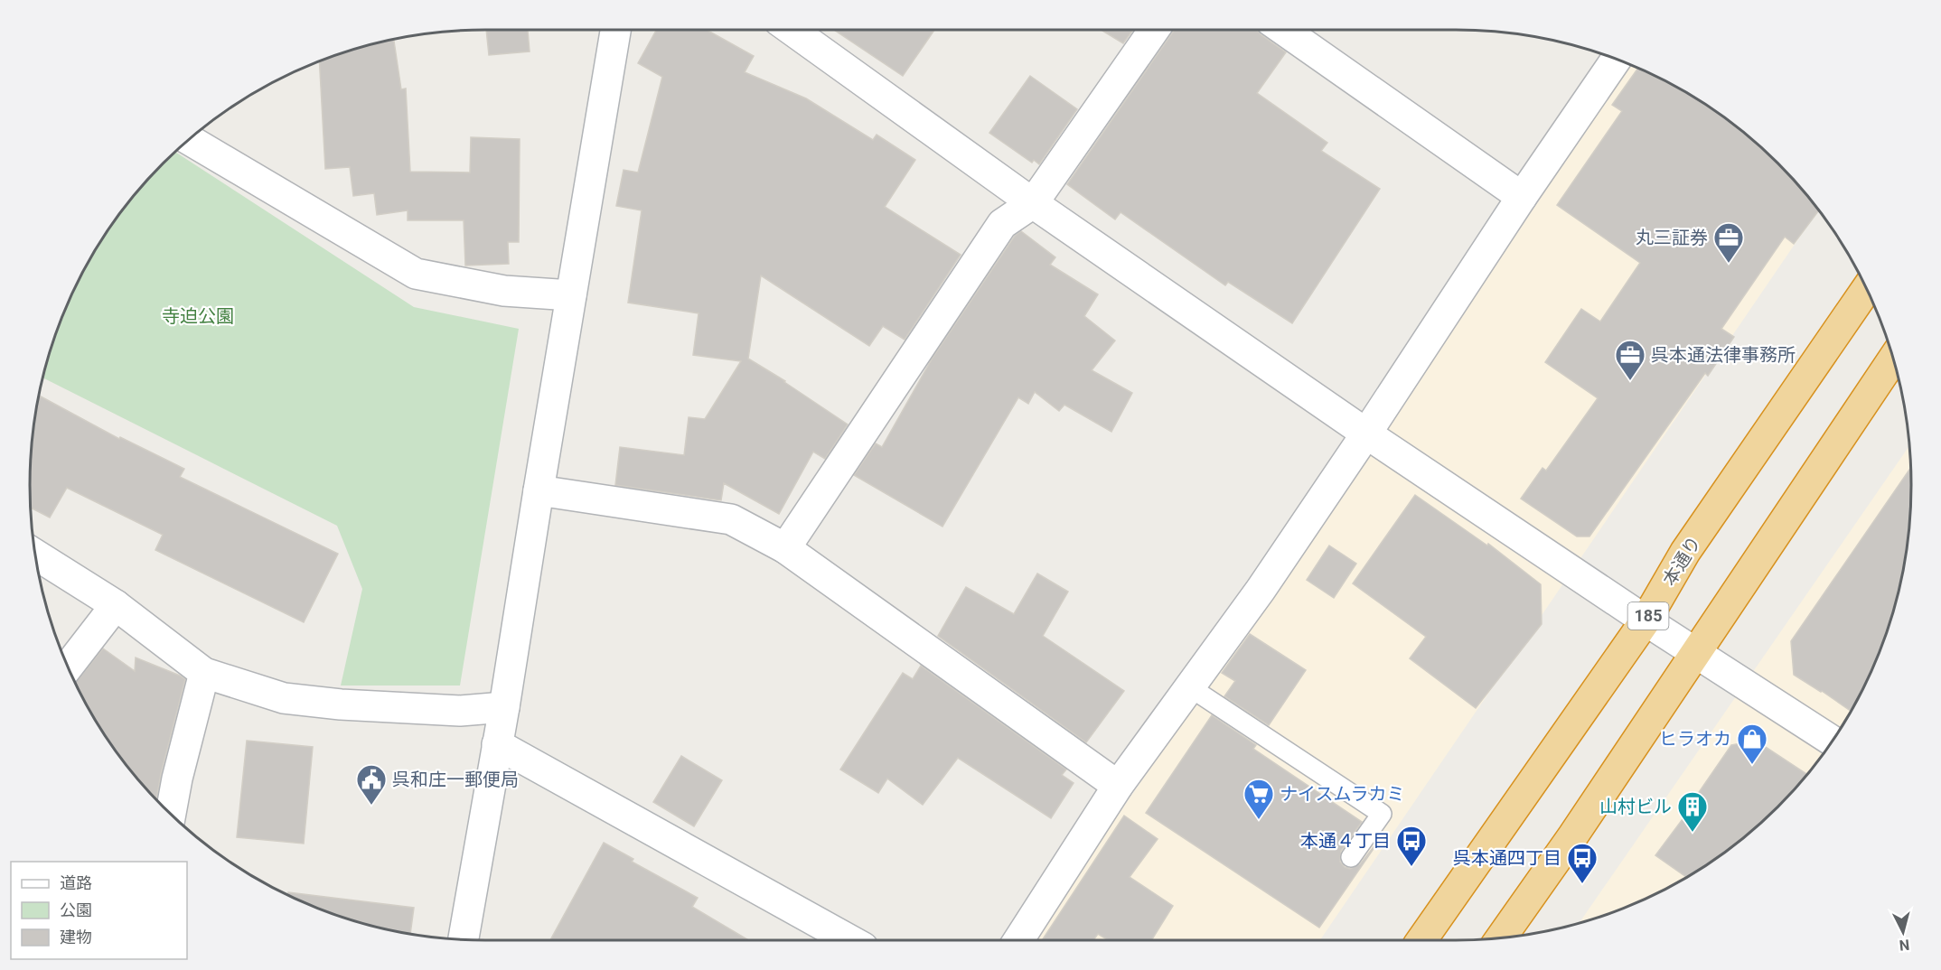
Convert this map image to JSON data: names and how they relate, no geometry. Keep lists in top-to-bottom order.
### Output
{
  "streets": {
    "highway": ["本通り", "185"]
  },
  "parks": ["寺迫公園"],
  "places": {
    "office": ["丸三証券", "呉本通法律事務所"],
    "shop": ["ヒラオカ"],
    "public building": ["呉和庄一郵便局"],
    "supermarket": ["ナイスムラカミ"],
    "building": ["山村ビル"],
    "bus stop": ["本通４丁目", "呉本通四丁目"]
  },
  "legend": ["道路", "公園", "建物"],
  "north": "bottom"
}
